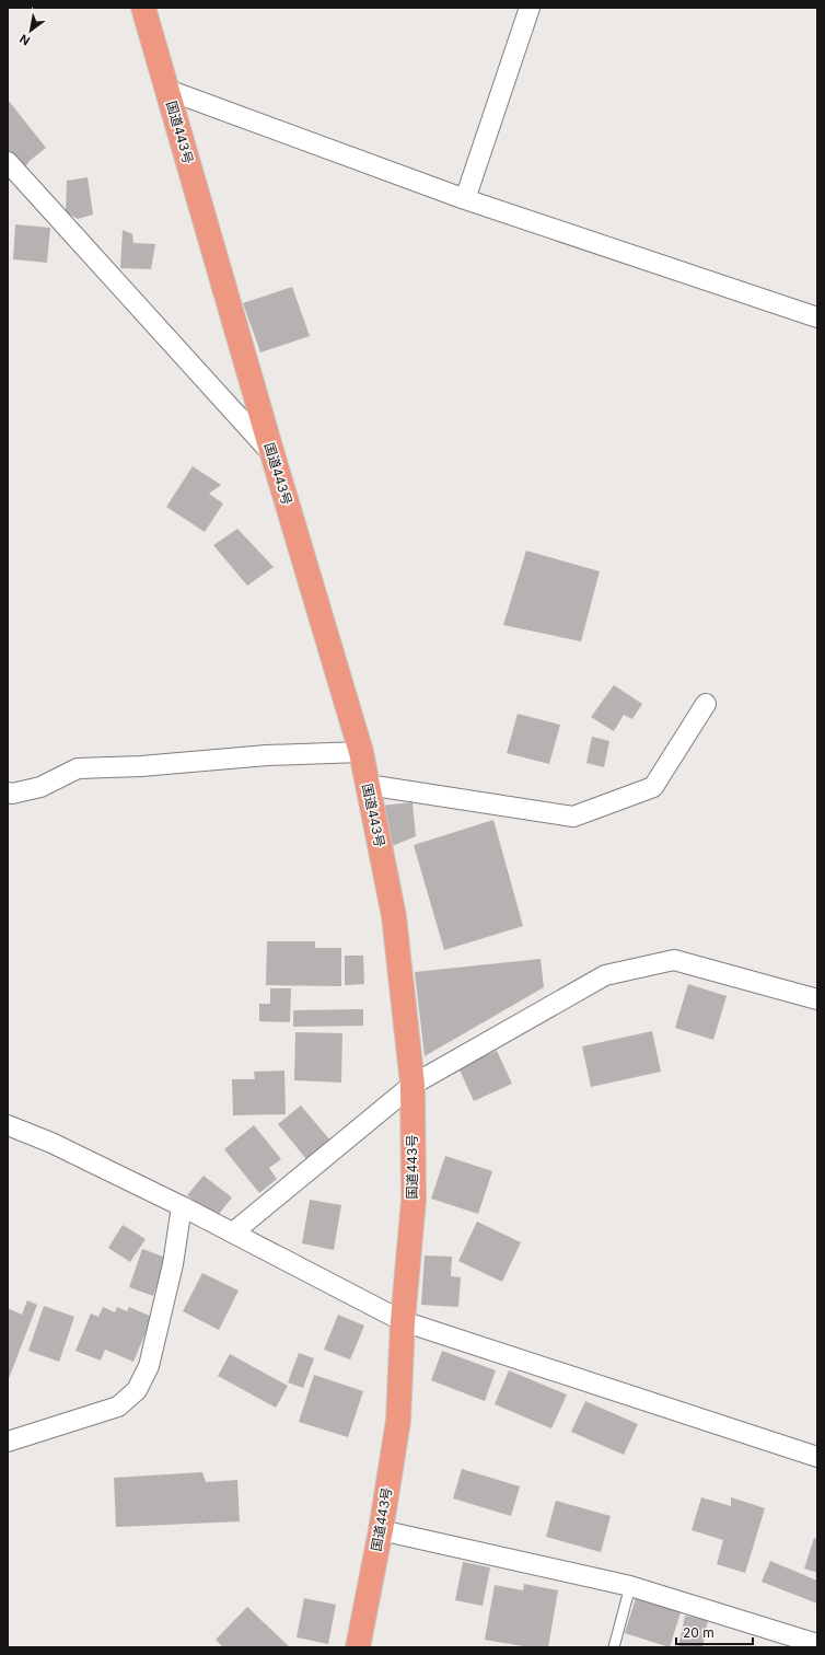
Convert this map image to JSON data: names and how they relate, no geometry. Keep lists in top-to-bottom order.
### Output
{
  "streets": {
    "highway": ["国道443号"]
  },
  "scale_bar": "20 m",
  "north": "bottom left"
}
